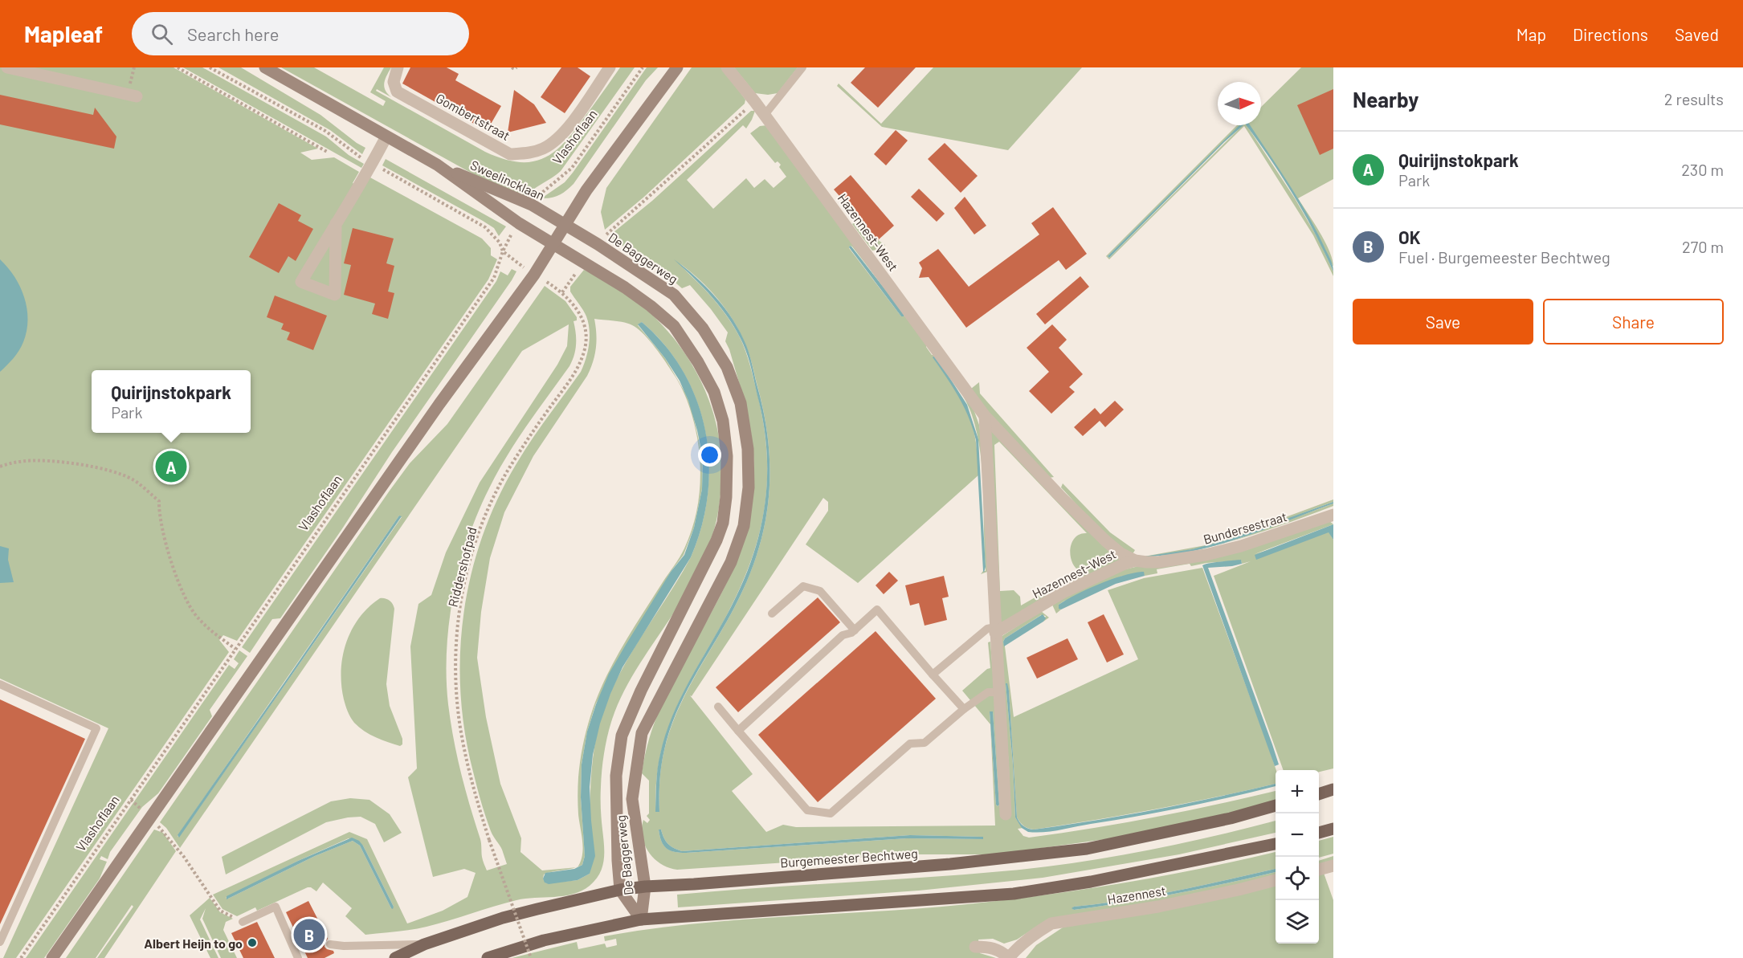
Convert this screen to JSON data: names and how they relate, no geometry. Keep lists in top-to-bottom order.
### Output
{
  "streets": {
    "main road": ["Burgemeester Bechtweg"],
    "street": [
      "Gombertstraat",
      "Sweelincklaan",
      "Hazennest-West",
      "De Baggerweg",
      "Bundersestraat",
      "Hazennest"
    ],
    "path": ["Vlashoflaan", "Riddershofpad"]
  },
  "crossings": [
    ["Vlashoflaan", "Sweelincklaan"],
    ["Sweelincklaan", "De Baggerweg"],
    ["Hazennest-West", "Bundersestraat"],
    ["De Baggerweg", "Riddershofpad"],
    ["De Baggerweg", "Burgemeester Bechtweg"]
  ],
  "places": ["Albert Heijn to go"],
  "north": "right",
  "page": {
    "header": "Mapleaf",
    "search": "Search here",
    "nav": ["Map", "Directions", "Saved"],
    "heading": ["Nearby", "2 results"],
    "list": [
      {
        "mark": "A",
        "name": "Quirijnstokpark",
        "note": "Park",
        "value": "230 m"
      },
      {
        "mark": "B",
        "name": "OK",
        "note": "Fuel · Burgemeester Bechtweg",
        "value": "270 m"
      }
    ],
    "buttons": ["Save", "Share"],
    "popup": ["Quirijnstokpark", "Park"],
    "pins": ["A", "B"],
    "map_buttons": ["+", "−"]
  }
}
